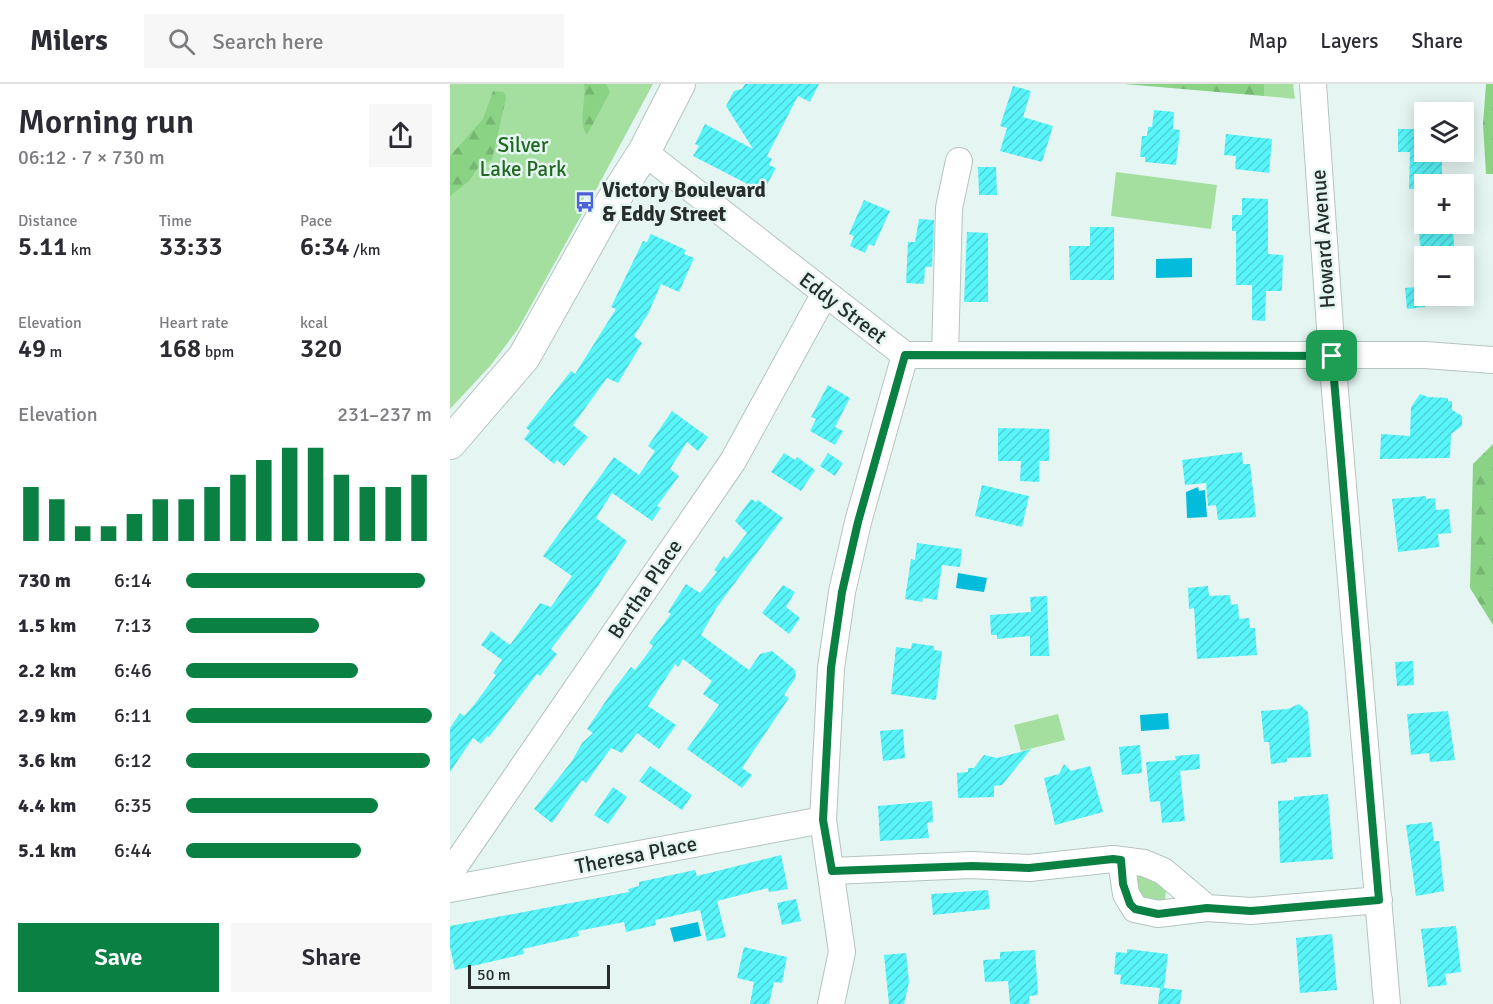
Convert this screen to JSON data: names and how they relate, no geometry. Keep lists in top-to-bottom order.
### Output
{
  "streets": {
    "street": [
      "Howard Avenue",
      "Eddy Street",
      "Bertha Place",
      "Theresa Place"
    ]
  },
  "crossings": [
    ["Howard Avenue", "Eddy Street"],
    ["Eddy Street", "Bertha Place"]
  ],
  "parks": ["Silver Lake Park"],
  "places": {
    "bus stop": ["Victory Boulevard & Eddy Street"]
  },
  "scale_bar": "50 m",
  "page": {
    "header": "Milers",
    "search": "Search here",
    "nav": ["Map", "Layers", "Share"],
    "heading": ["Morning run", "06:12 · 7 × 730 m"],
    "map_buttons": ["+", "−"],
    "stats": [
      ["Distance", "5.11 km"],
      ["Time", "33:33"],
      ["Pace", "6:34 /km"],
      ["Elevation", "49 m"],
      ["Heart rate", "168 bpm"],
      ["kcal", "320"]
    ],
    "chart": ["Elevation", "231–237 m"],
    "list": [
      {
        "name": "730 m",
        "note": "6:14"
      },
      {
        "name": "1.5 km",
        "note": "7:13"
      },
      {
        "name": "2.2 km",
        "note": "6:46"
      },
      {
        "name": "2.9 km",
        "note": "6:11"
      },
      {
        "name": "3.6 km",
        "note": "6:12"
      },
      {
        "name": "4.4 km",
        "note": "6:35"
      },
      {
        "name": "5.1 km",
        "note": "6:44"
      }
    ],
    "buttons": ["Save", "Share"],
    "scale": "50 m"
  }
}
